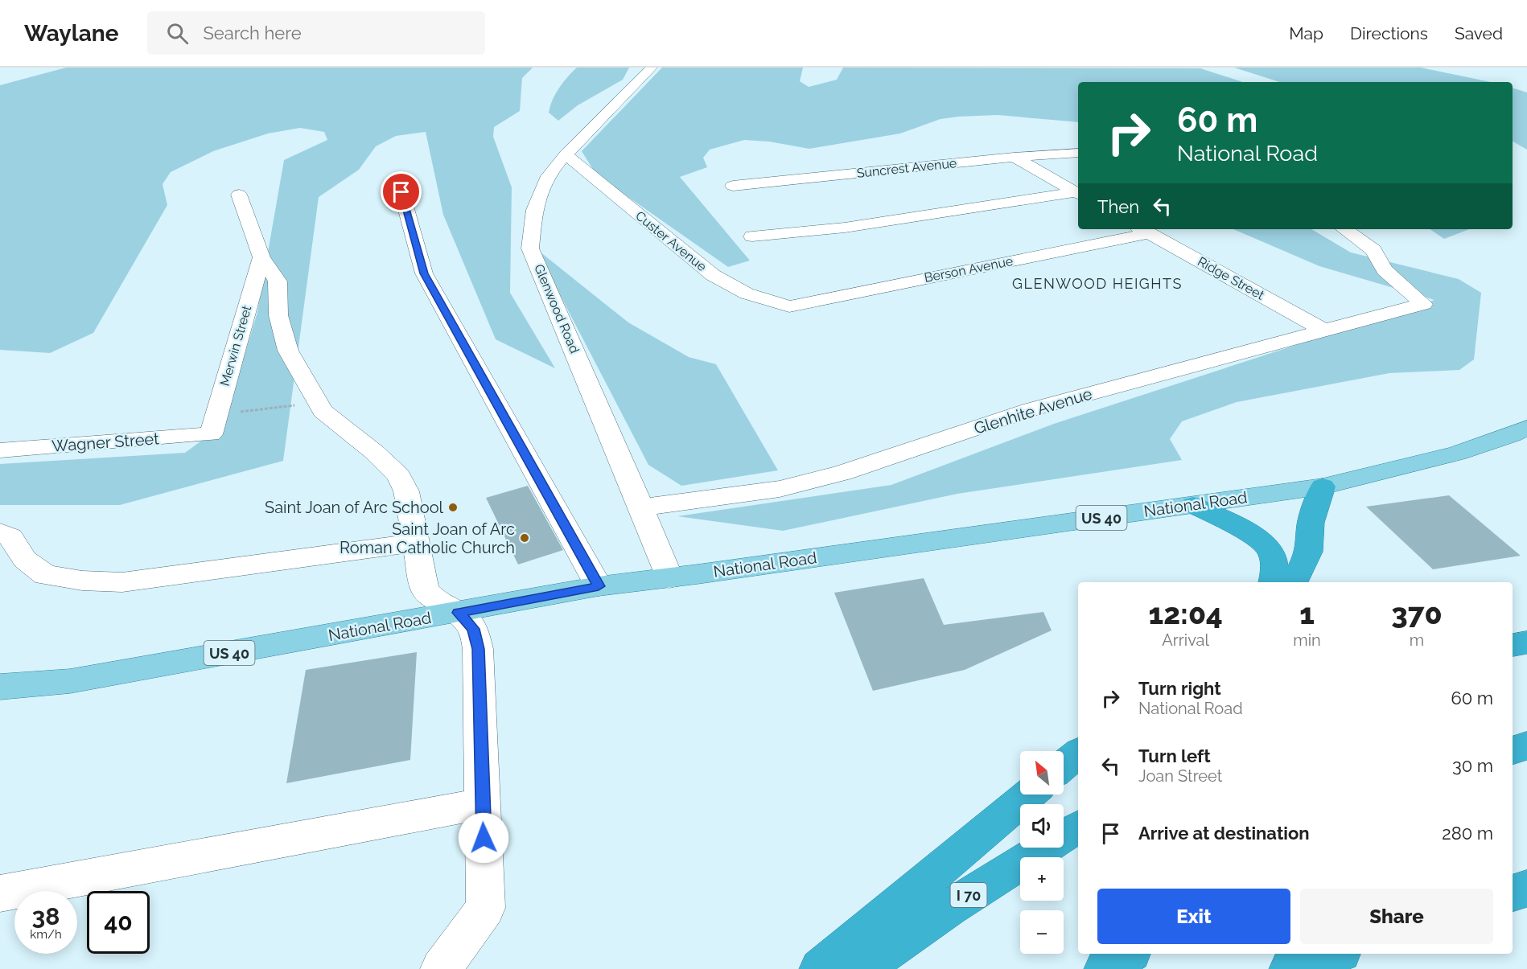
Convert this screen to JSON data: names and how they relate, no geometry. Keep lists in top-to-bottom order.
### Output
{
  "streets": {
    "highway": ["I 70"],
    "main road": ["National Road", "US 40"],
    "street": [
      "Suncrest Avenue",
      "Custer Avenue",
      "Berson Avenue",
      "Ridge Street",
      "Glenwood Road",
      "Merwin Street",
      "Glenhite Avenue",
      "Wagner Street"
    ]
  },
  "crossings": [
    ["Custer Avenue", "Berson Avenue"],
    ["Custer Avenue", "Glenwood Road"],
    ["Berson Avenue", "Ridge Street"],
    ["Ridge Street", "Glenhite Avenue"],
    ["Glenwood Road", "Glenhite Avenue"],
    ["Glenwood Road", "National Road"],
    ["Merwin Street", "Wagner Street"],
    ["Merwin Street", "National Road"]
  ],
  "districts": ["GLENWOOD HEIGHTS"],
  "places": ["Saint Joan of Arc School", "Saint Joan of Arc Roman Catholic Church"],
  "north": "top left",
  "page": {
    "header": "Waylane",
    "search": "Search here",
    "nav": ["Map", "Directions", "Saved"],
    "turn": ["60 m", "National Road"],
    "then": "Then",
    "eta": [
      "12:04",
      "Arrival",
      "1",
      "min",
      "370",
      "m"
    ],
    "list": [
      {
        "name": "Turn right",
        "note": "National Road",
        "value": "60 m"
      },
      {
        "name": "Turn left",
        "note": "Joan Street",
        "value": "30 m"
      },
      {
        "name": "Arrive at destination",
        "value": "280 m"
      }
    ],
    "map_buttons": ["+", "−"],
    "buttons": ["Exit", "Share"],
    "speed": "38 km/h",
    "limit": "40"
  }
}
